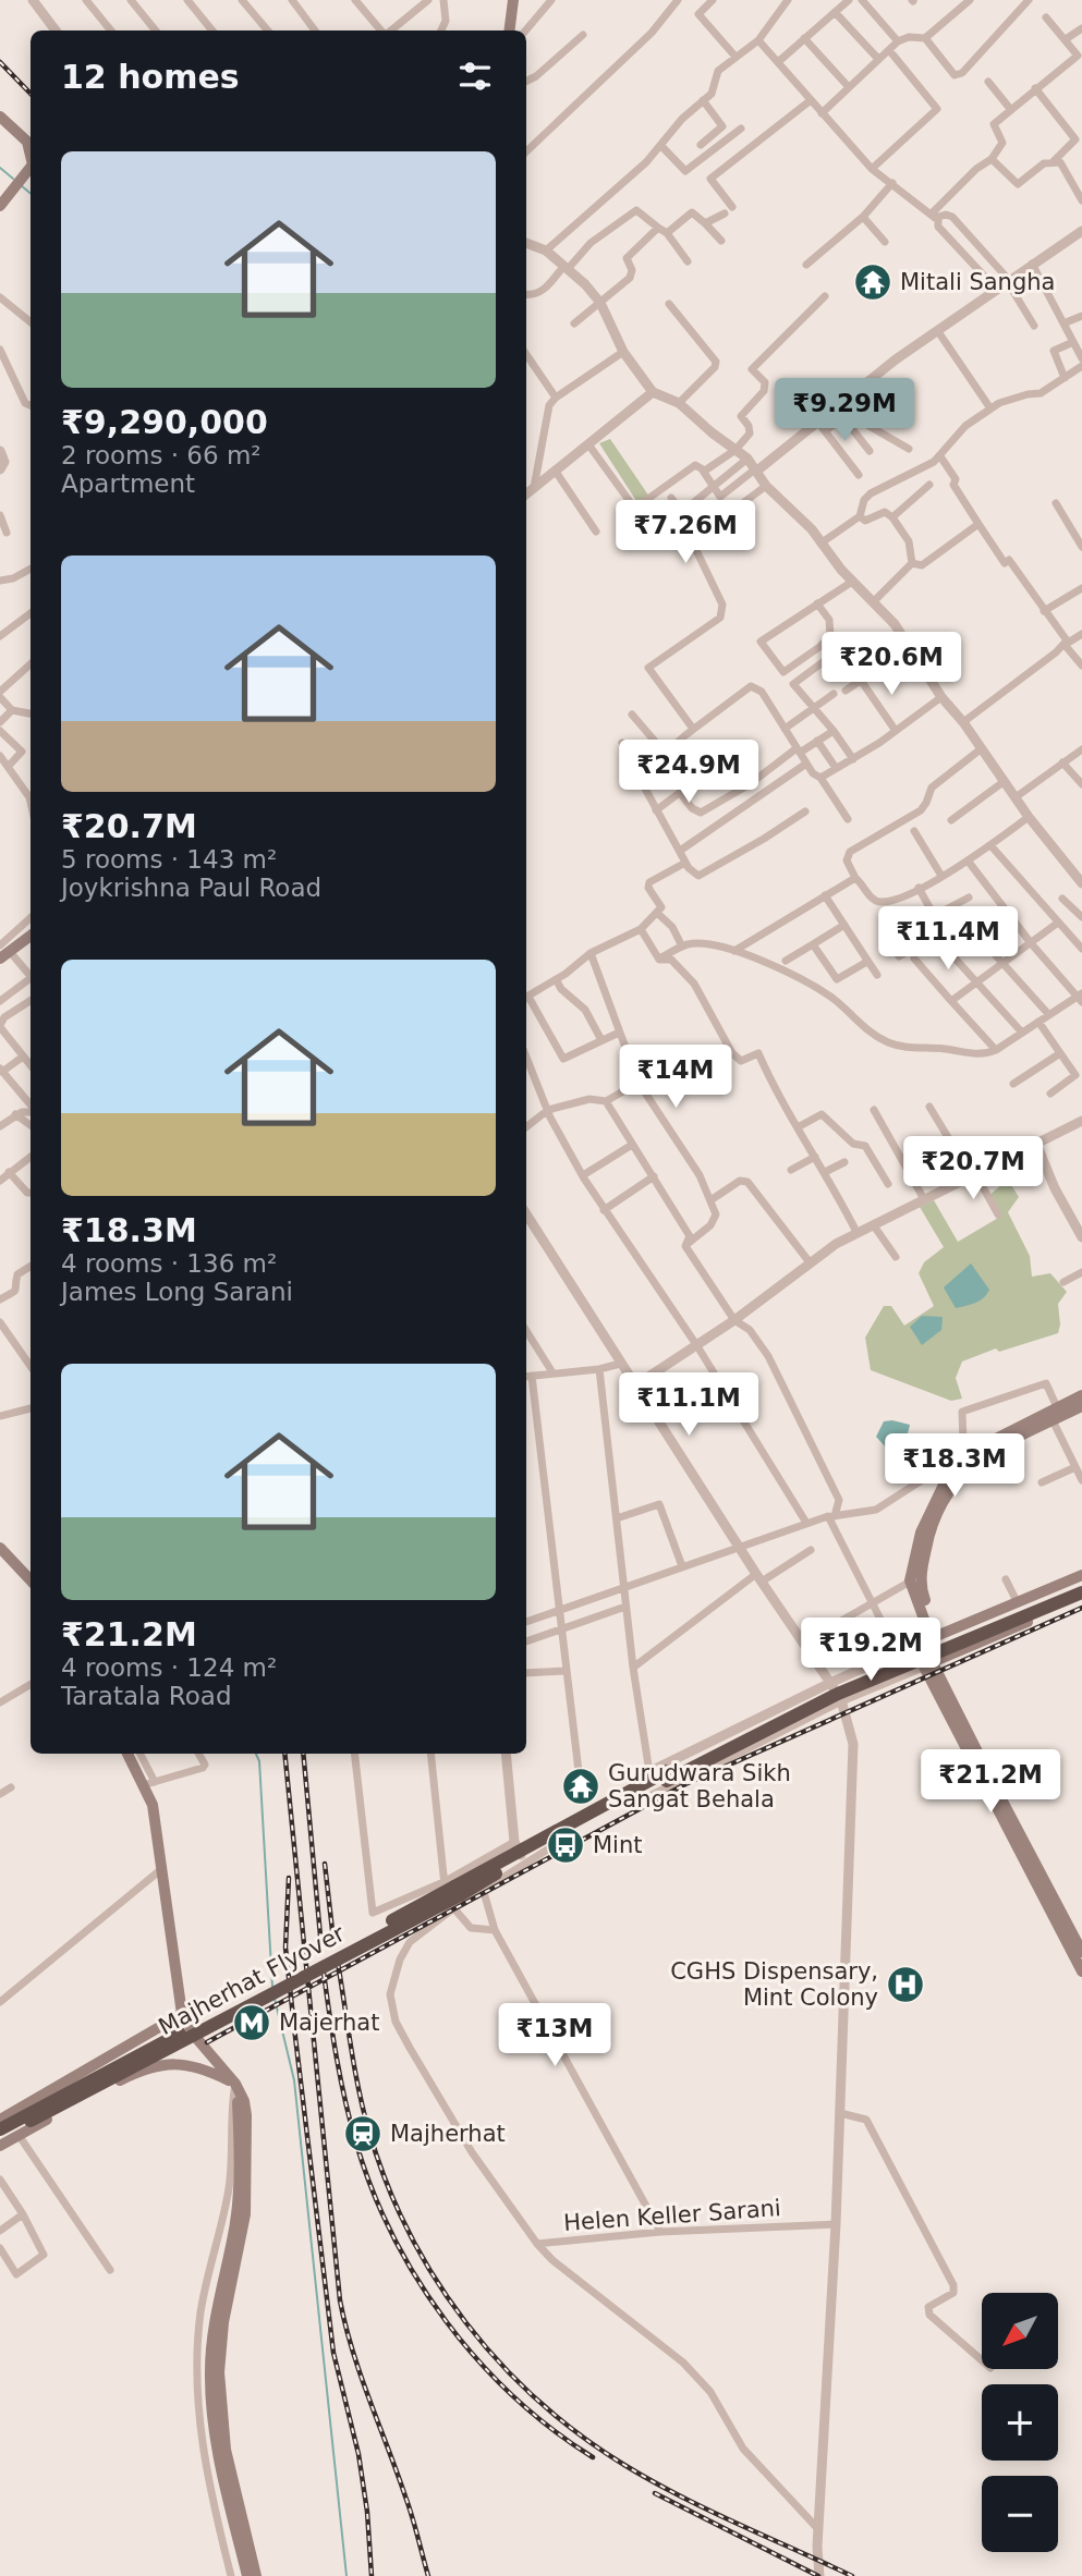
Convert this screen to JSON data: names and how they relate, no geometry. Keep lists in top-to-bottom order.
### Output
{
  "streets": {
    "highway": ["Majherhat Flyover"],
    "street": ["Helen Keller Sarani"]
  },
  "places": {
    "temple": ["Mitali Sangha", "Gurudwara Sikh Sangat Behala"],
    "bus stop": ["Mint"],
    "hospital": ["CGHS Dispensary, Mint Colony"],
    "metro station": ["Majerhat"],
    "station": ["Majherhat"]
  },
  "north": "bottom left",
  "page": {
    "heading": "12 homes",
    "list": [
      {
        "name": "₹9,290,000",
        "note": "2 rooms · 66 m² · Apartment"
      },
      {
        "name": "₹20.7M",
        "note": "5 rooms · 143 m² · Joykrishna Paul Road"
      },
      {
        "name": "₹18.3M",
        "note": "4 rooms · 136 m² · James Long Sarani"
      },
      {
        "name": "₹21.2M",
        "note": "4 rooms · 124 m² · Taratala Road"
      }
    ],
    "price": [
      "₹9.29M",
      "₹7.26M",
      "₹20.6M",
      "₹24.9M",
      "₹11.4M",
      "₹14M",
      "₹20.7M",
      "₹11.1M",
      "₹18.3M",
      "₹19.2M",
      "₹21.2M",
      "₹13M"
    ],
    "map_buttons": ["+", "−"]
  }
}
